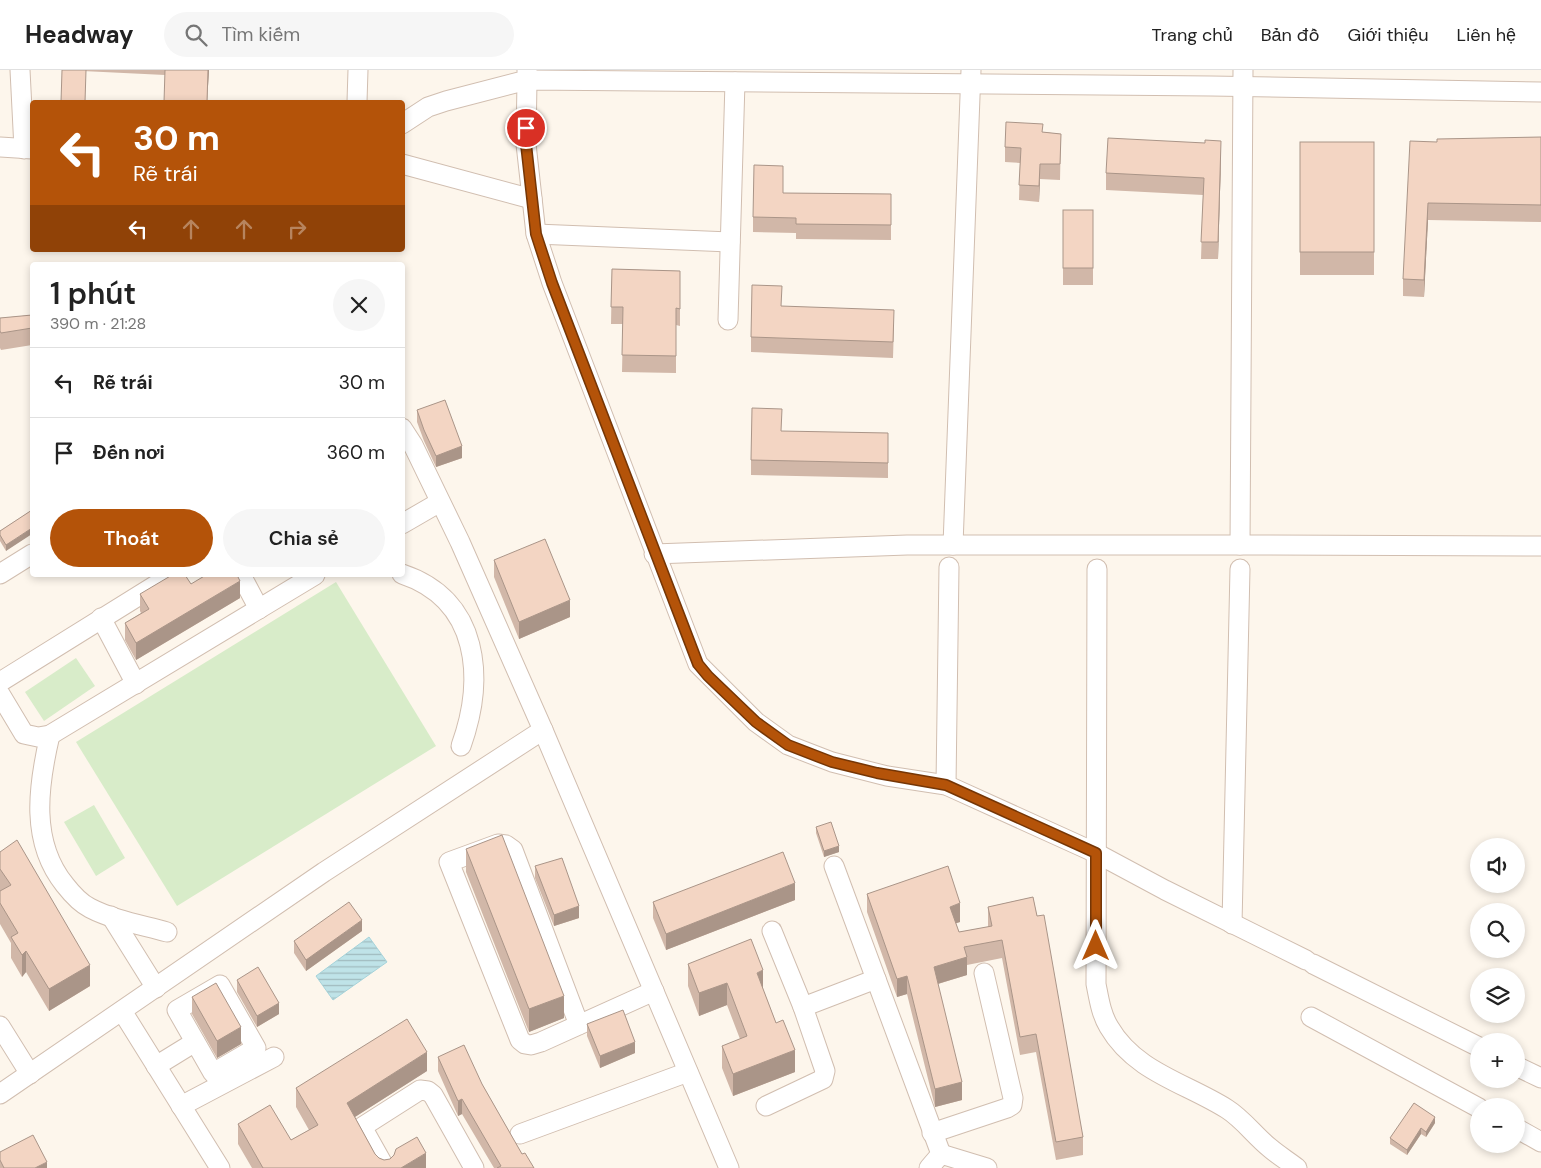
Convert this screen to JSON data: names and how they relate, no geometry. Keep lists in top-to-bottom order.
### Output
{
  "page": {
    "header": "Headway",
    "search": "Tìm kiếm",
    "nav": [
      "Trang chủ",
      "Bản đồ",
      "Giới thiệu",
      "Liên hệ"
    ],
    "turn": ["30 m", "Rẽ trái"],
    "heading": ["1 phút", "390 m · 21:28"],
    "list": [
      {
        "name": "Rẽ trái",
        "value": "30 m"
      },
      {
        "name": "Đến nơi",
        "value": "360 m"
      }
    ],
    "buttons": ["Thoát", "Chia sẻ"],
    "map_buttons": ["+", "−"]
  }
}
